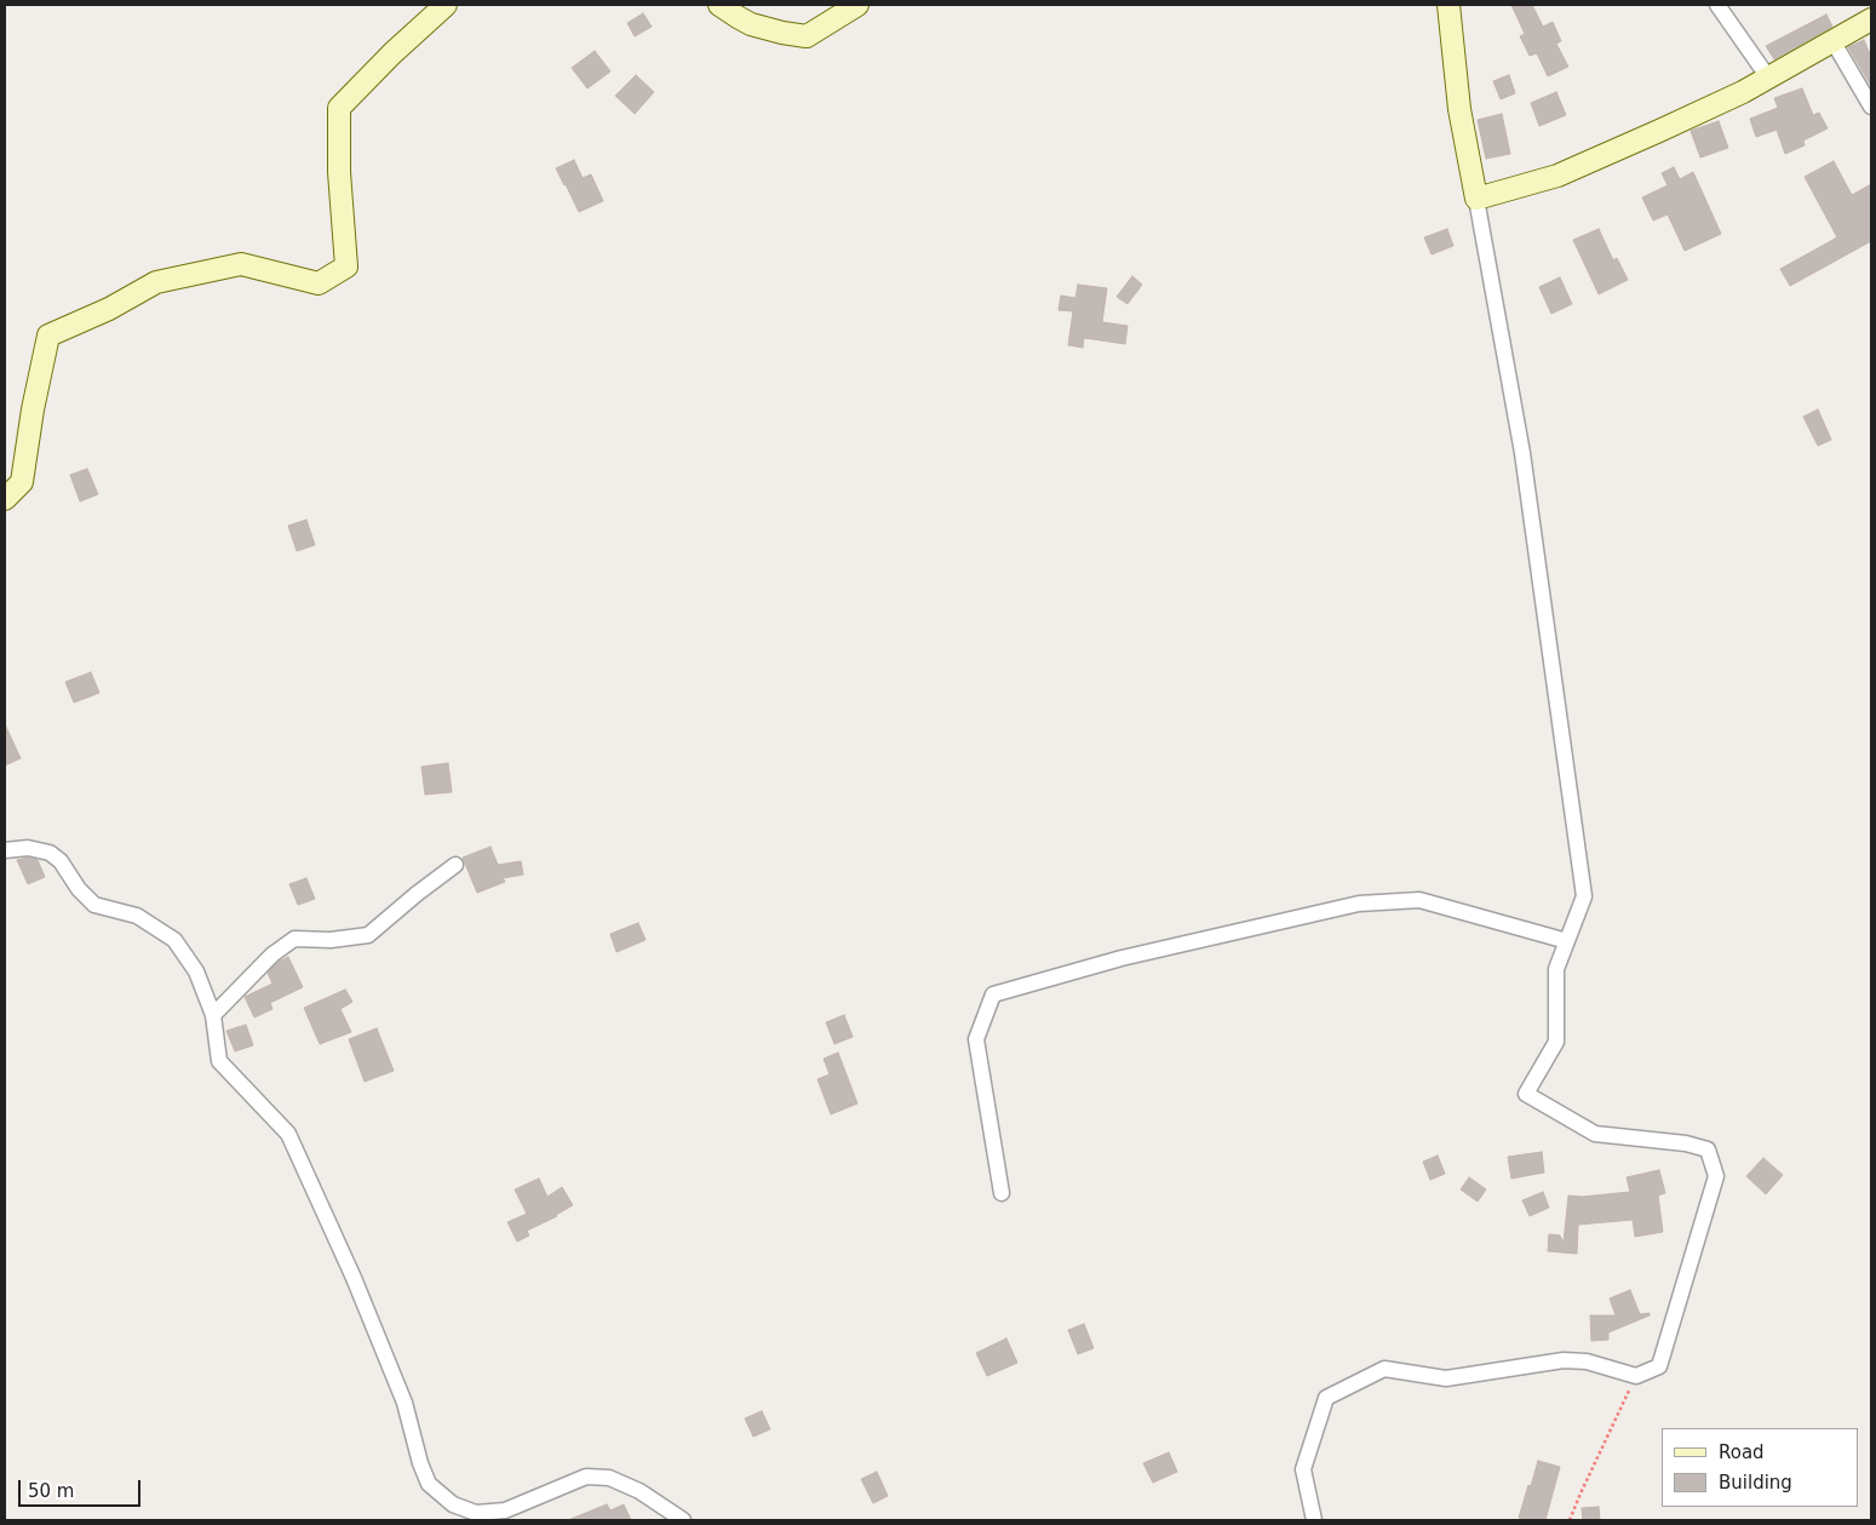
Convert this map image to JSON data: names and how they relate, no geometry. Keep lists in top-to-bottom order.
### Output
{
  "legend": ["Road", "Building"],
  "scale_bar": "50 m"
}
